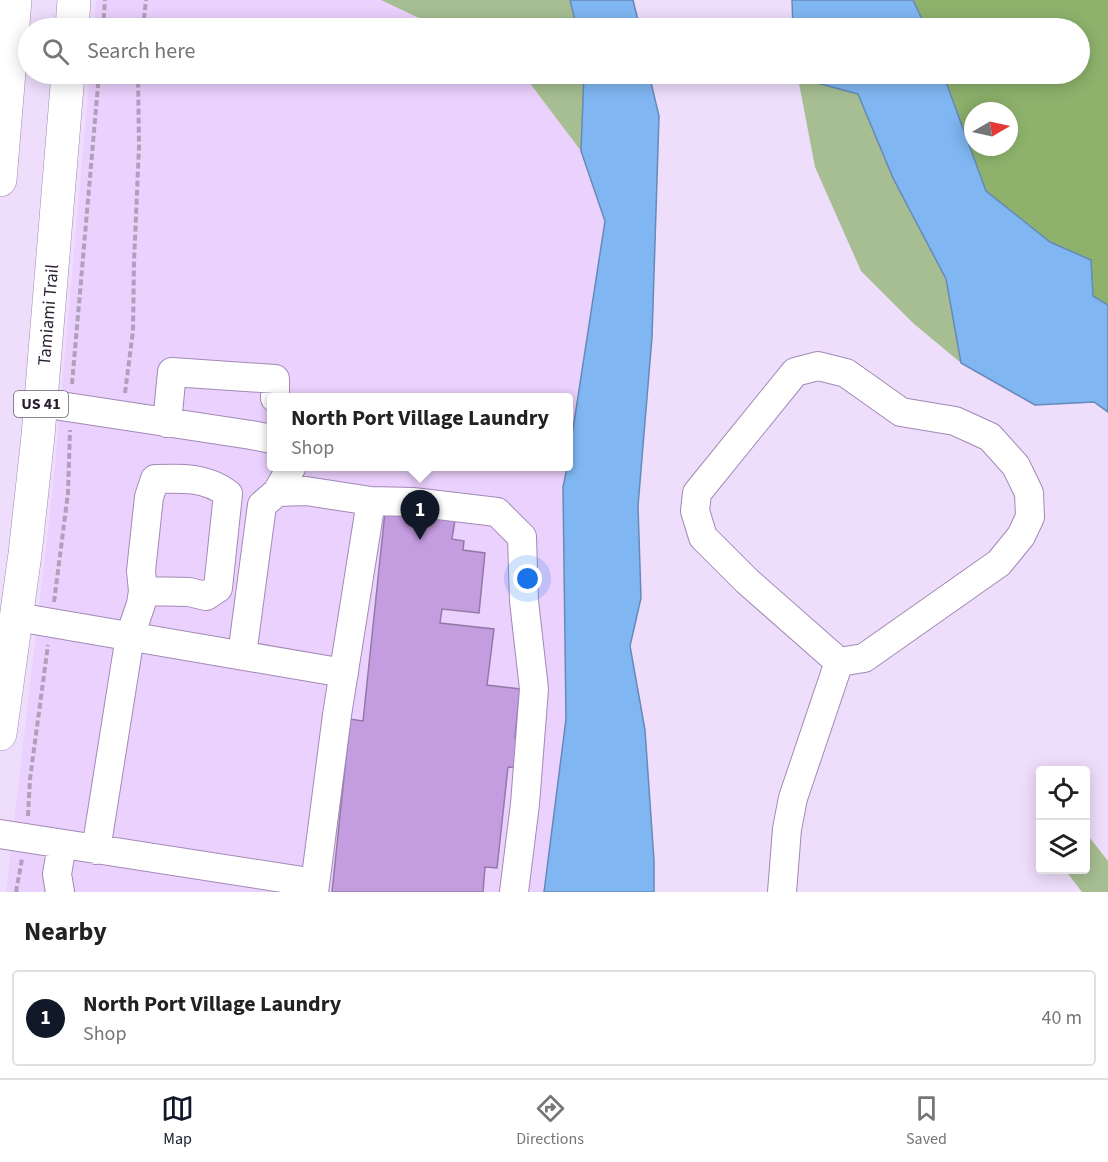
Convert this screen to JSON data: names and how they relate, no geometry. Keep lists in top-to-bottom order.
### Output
{
  "streets": {
    "main road": ["Tamiami Trail", "US 41"]
  },
  "north": "right",
  "page": {
    "search": "Search here",
    "popup": ["North Port Village Laundry", "Shop"],
    "pins": "1",
    "heading": "Nearby",
    "list": [
      {
        "mark": "1",
        "name": "North Port Village Laundry",
        "note": "Shop",
        "value": "40 m"
      }
    ],
    "nav": ["Map", "Directions", "Saved"]
  }
}
